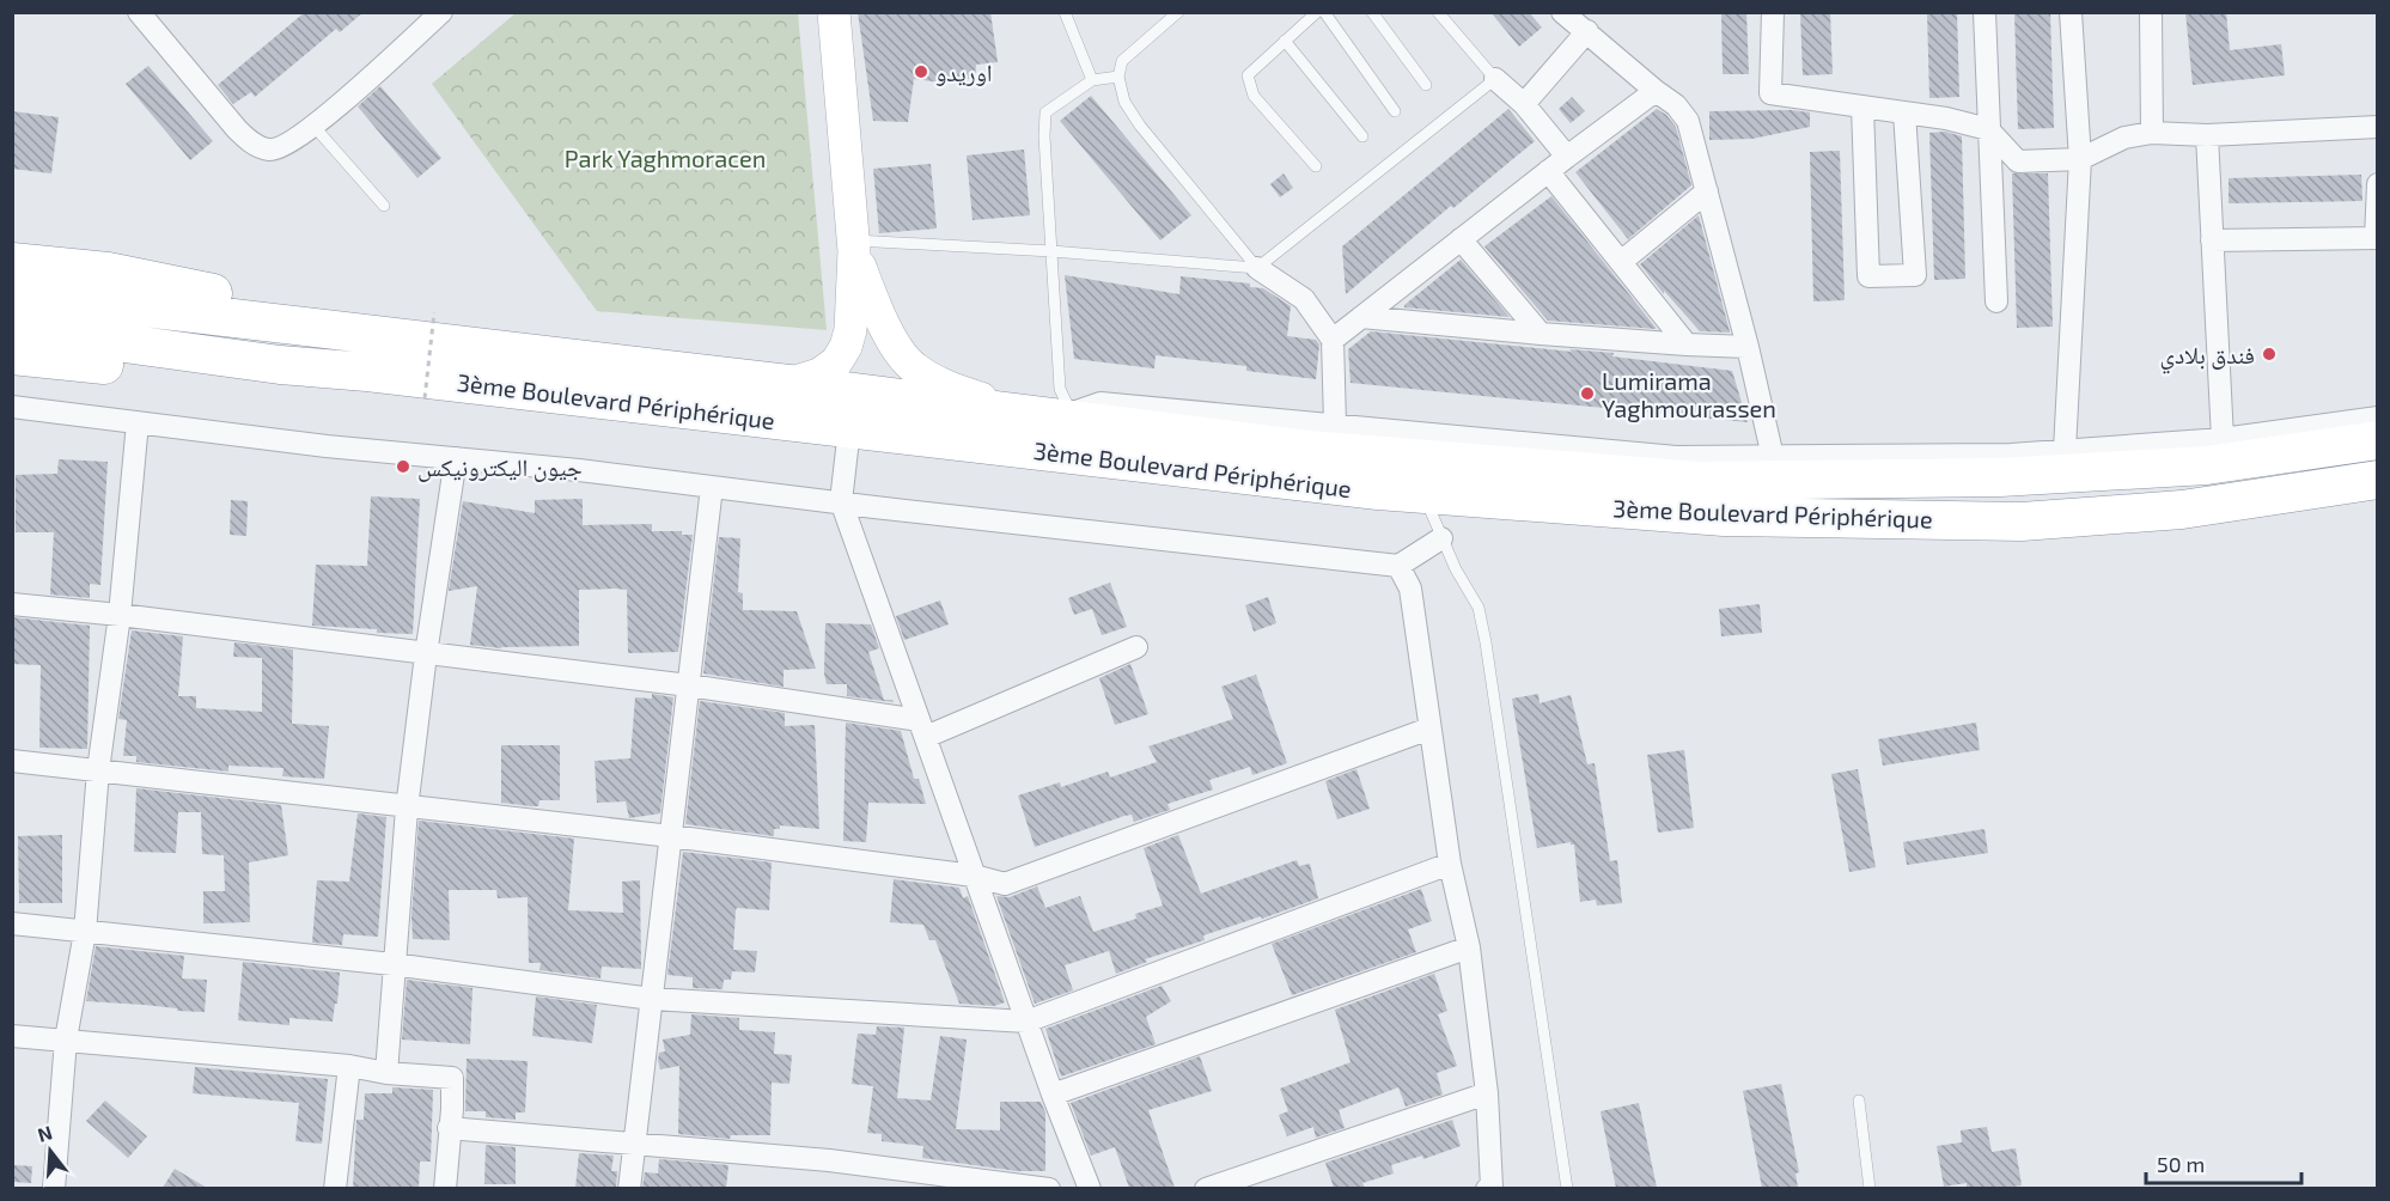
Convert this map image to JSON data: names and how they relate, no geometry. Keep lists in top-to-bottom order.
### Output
{
  "streets": {
    "highway": ["3ème Boulevard Périphérique"]
  },
  "parks": ["Park Yaghmoracen"],
  "places": [
    "اوريدو",
    "فندق بلادي",
    "Lumirama Yaghmourassen",
    "جيون اليكترونيكس"
  ],
  "scale_bar": "50 m",
  "north": "top"
}
